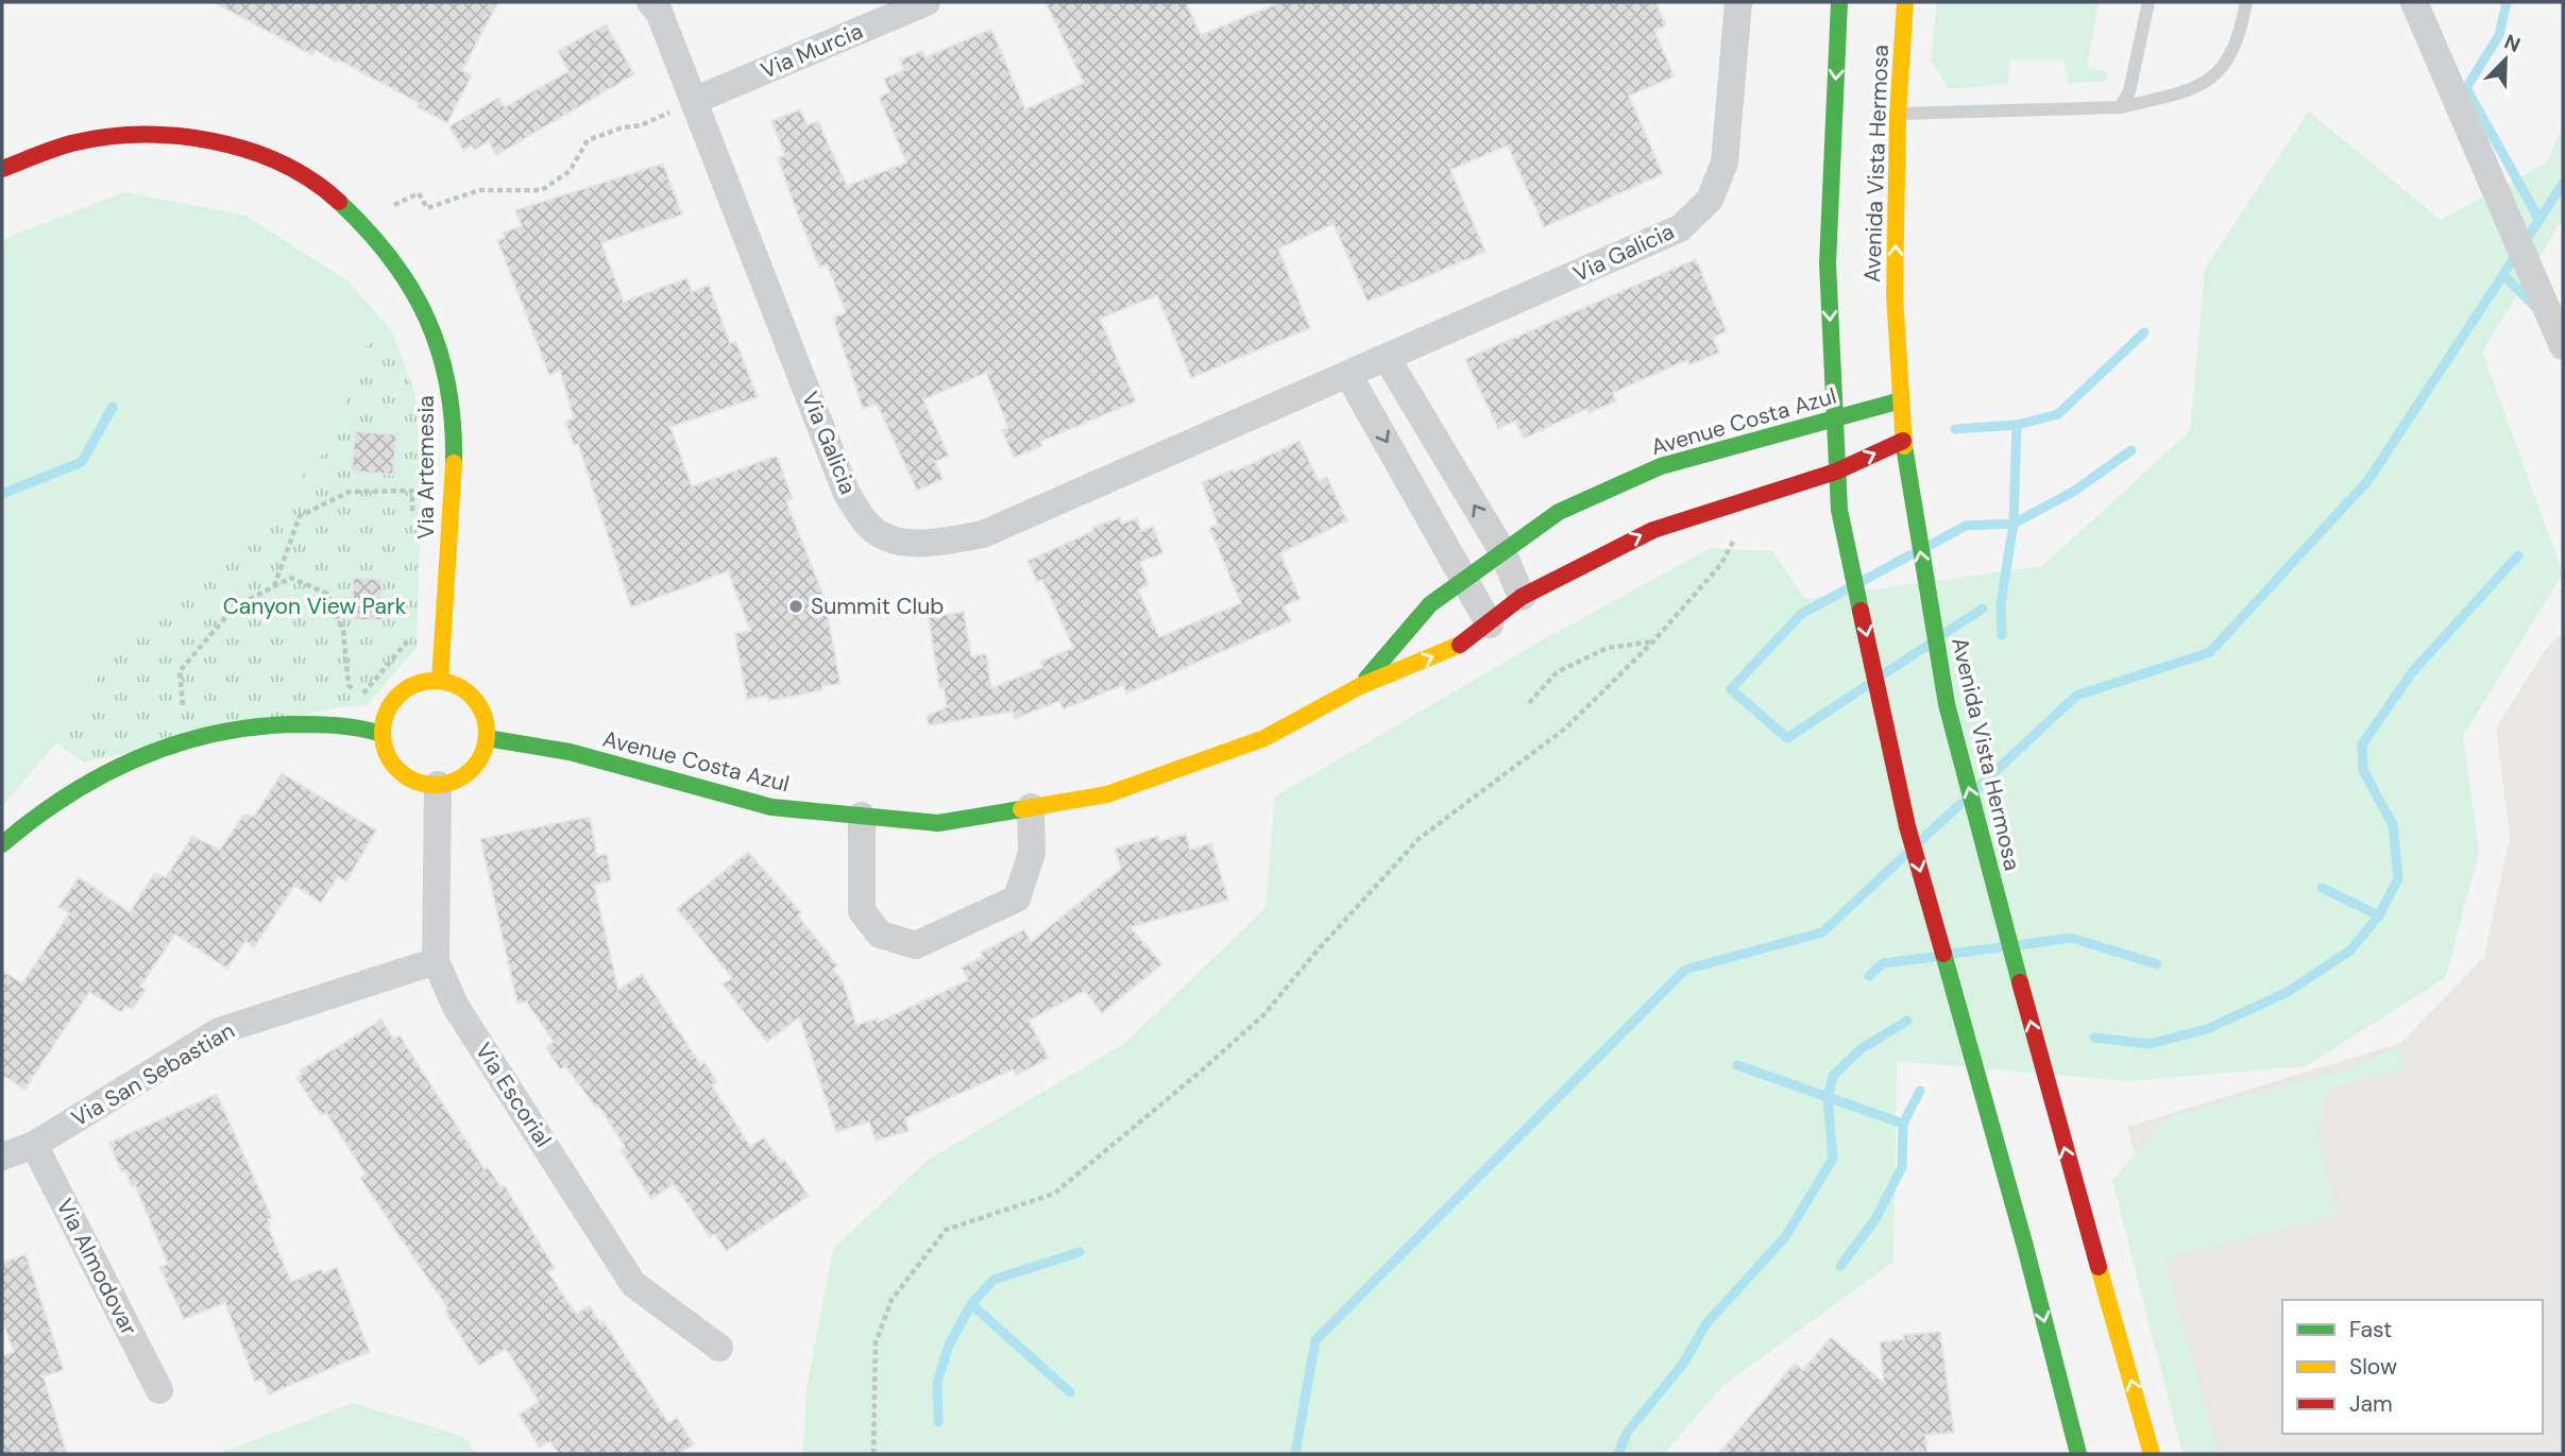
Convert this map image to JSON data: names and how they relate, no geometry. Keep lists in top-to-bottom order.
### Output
{
  "streets": {
    "street": [
      "Via Murcia",
      "Avenida Vista Hermosa",
      "Via Galicia",
      "Avenue Costa Azul",
      "Via Artemesia",
      "Via San Sebastian",
      "Via Escorial",
      "Via Almodovar"
    ]
  },
  "crossings": [
    ["Via Murcia", "Via Galicia"],
    ["Avenida Vista Hermosa", "Avenue Costa Azul"],
    ["Avenue Costa Azul", "Via Artemesia"],
    ["Avenue Costa Azul", "Via Escorial"],
    ["Via Artemesia", "Via Escorial"],
    ["Via San Sebastian", "Via Escorial"],
    ["Via San Sebastian", "Via Almodovar"]
  ],
  "parks": ["Canyon View Park"],
  "places": ["Summit Club"],
  "legend": ["Fast", "Slow", "Jam"],
  "north": "top right"
}
